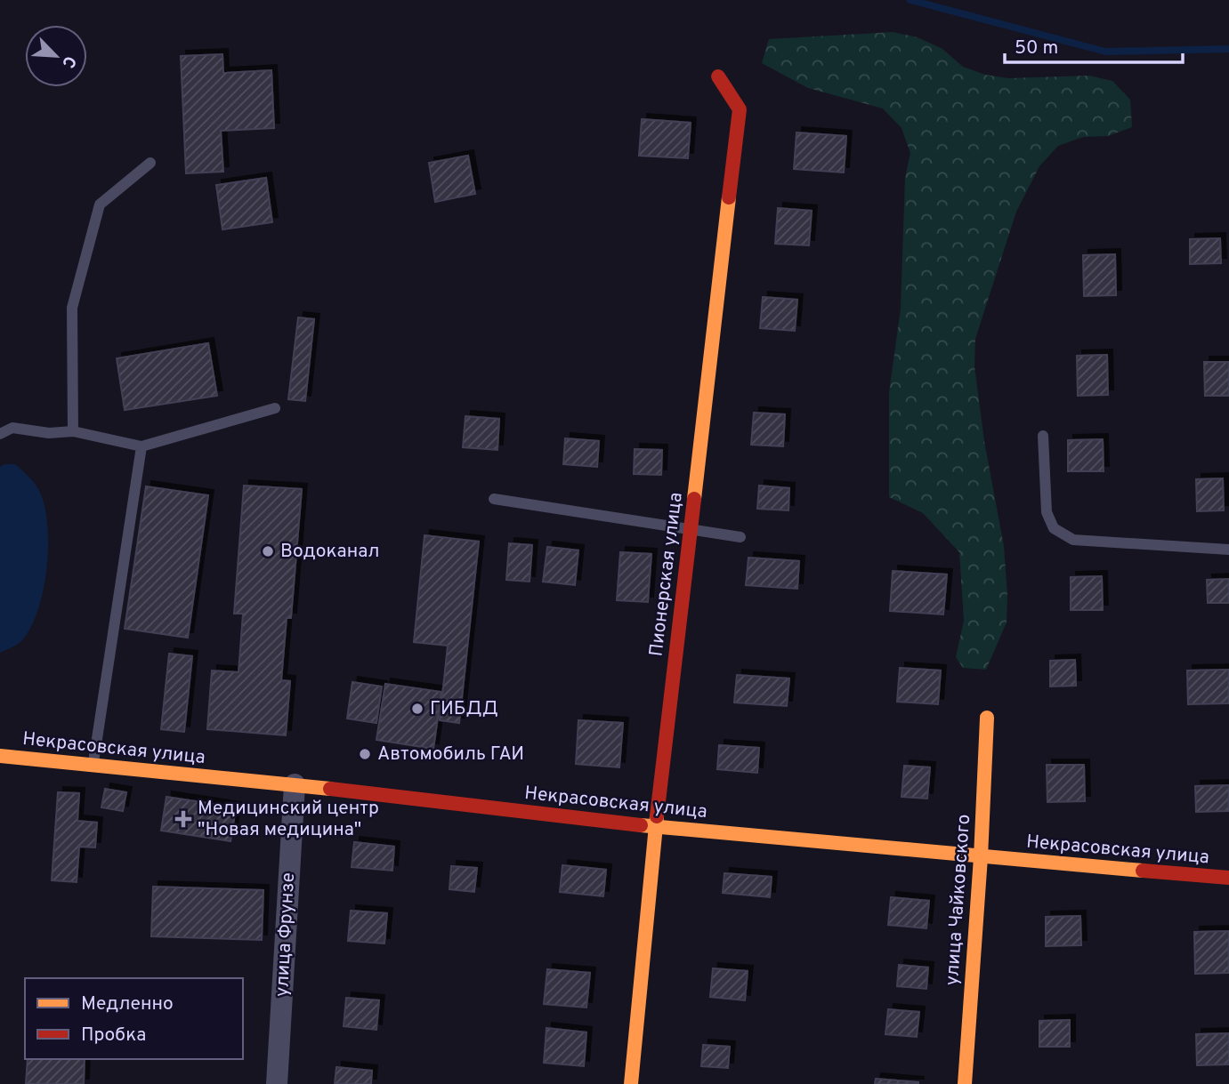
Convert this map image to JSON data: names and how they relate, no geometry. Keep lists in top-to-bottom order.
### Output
{
  "streets": {
    "street": [
      "Пионерская улица",
      "Некрасовская улица",
      "улица Чайковского",
      "улица Фрунзе"
    ]
  },
  "crossings": [
    ["Пионерская улица", "Некрасовская улица"],
    ["Некрасовская улица", "улица Чайковского"],
    ["Некрасовская улица", "улица Фрунзе"]
  ],
  "places": {
    "other": ["Водоканал", "ГИБДД", "Автомобиль ГАИ"],
    "health": ["Медицинский центр \"Новая медицина\""]
  },
  "legend": ["Медленно", "Пробка"],
  "scale_bar": "50 m",
  "north": "bottom right"
}
